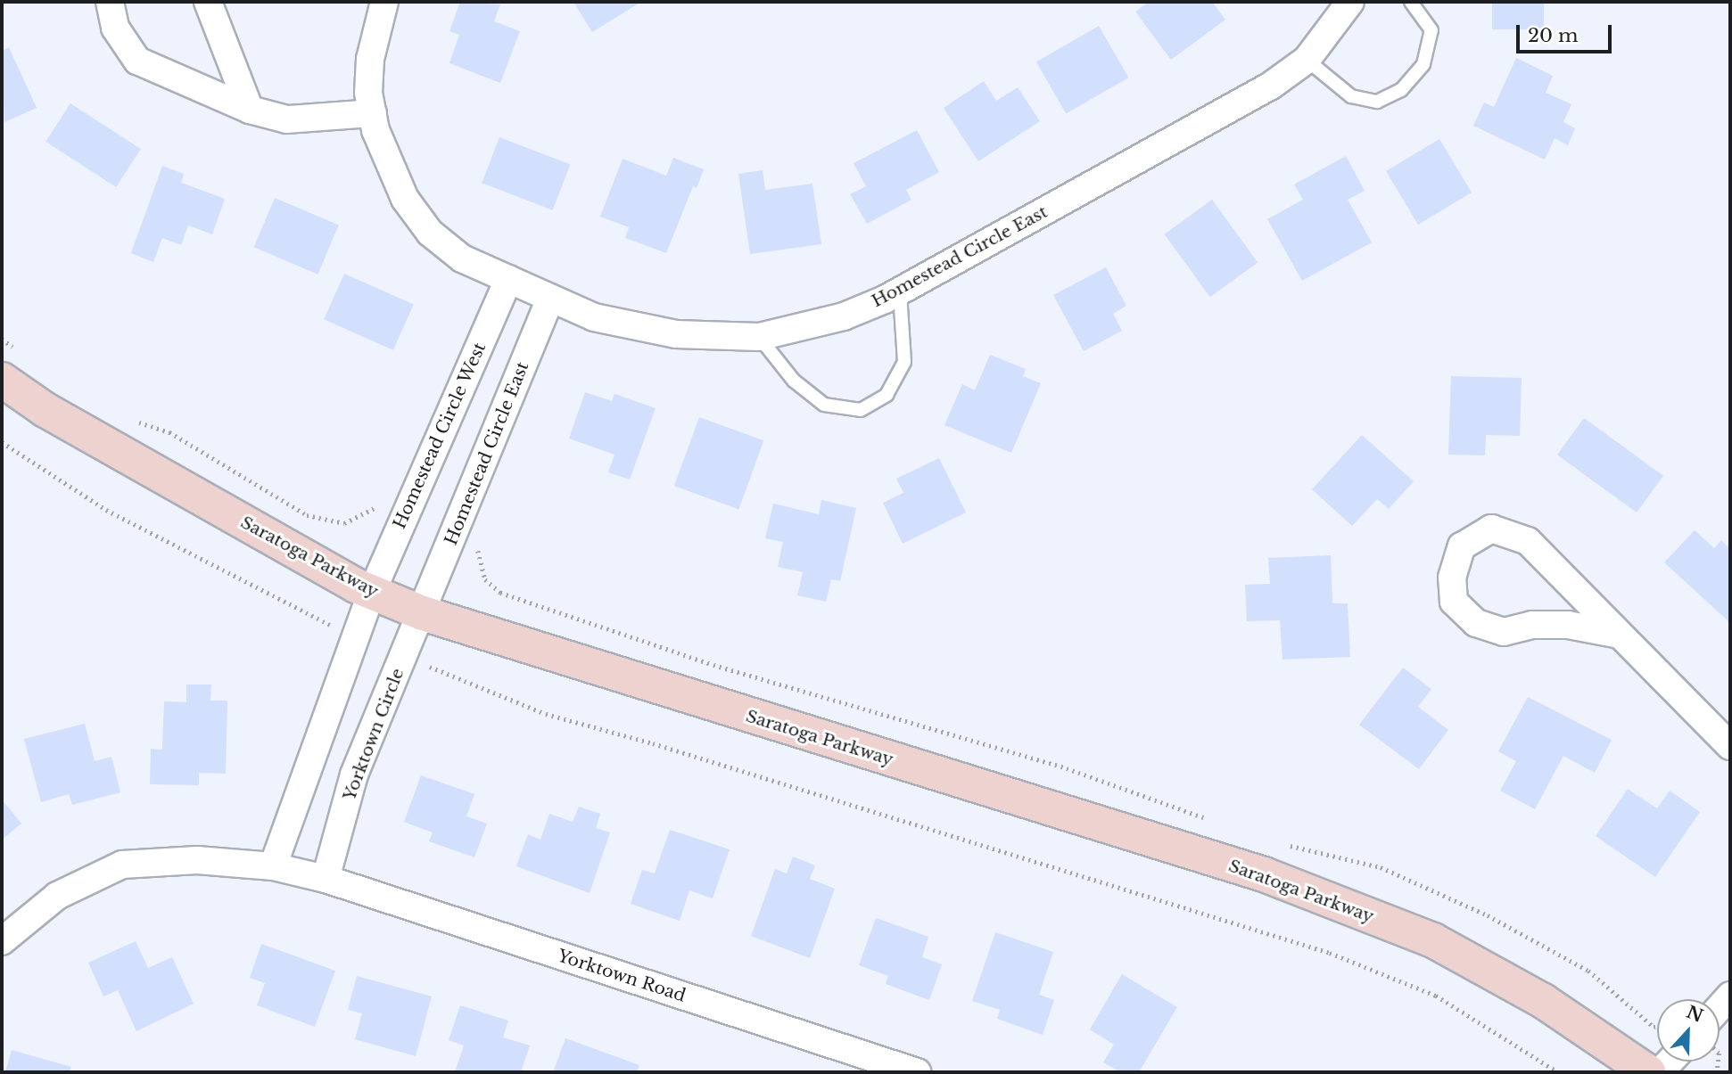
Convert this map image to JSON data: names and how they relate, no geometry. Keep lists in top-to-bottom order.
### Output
{
  "streets": {
    "street": [
      "Homestead Circle East",
      "Homestead Circle West",
      "Saratoga Parkway",
      "Yorktown Circle",
      "Yorktown Road"
    ]
  },
  "crossings": [
    ["Homestead Circle East", "Saratoga Parkway"],
    ["Homestead Circle East", "Yorktown Circle"],
    ["Homestead Circle West", "Saratoga Parkway"],
    ["Saratoga Parkway", "Yorktown Circle"],
    ["Yorktown Circle", "Yorktown Road"]
  ],
  "scale_bar": "20 m",
  "north": "top"
}
